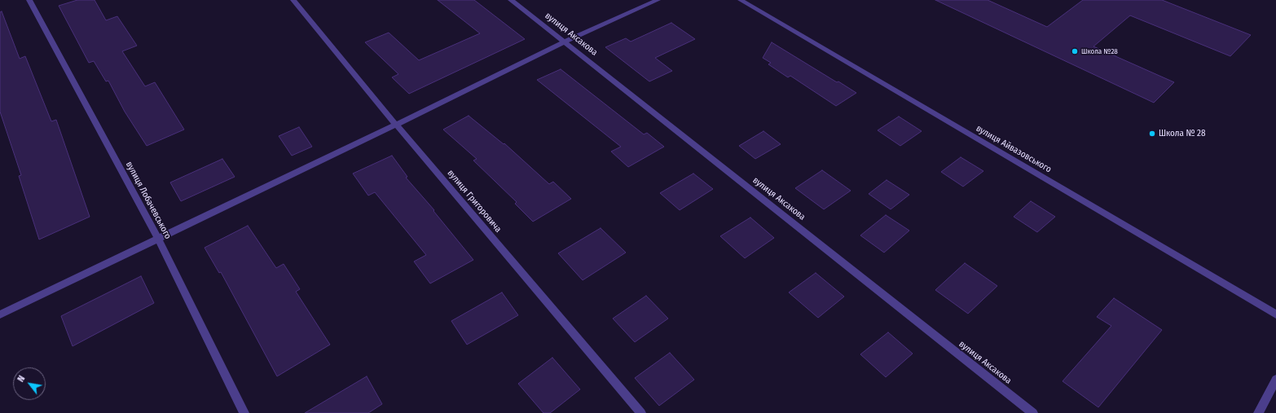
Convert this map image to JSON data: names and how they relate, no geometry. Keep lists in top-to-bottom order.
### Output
{
  "streets": {
    "street": [
      "вулиця Аксакова",
      "вулиця Айвазовського",
      "вулиця Лобачевського",
      "вулиця Григоровича"
    ]
  },
  "places": ["Школа №28", "Школа № 28"],
  "north": "top left"
}
